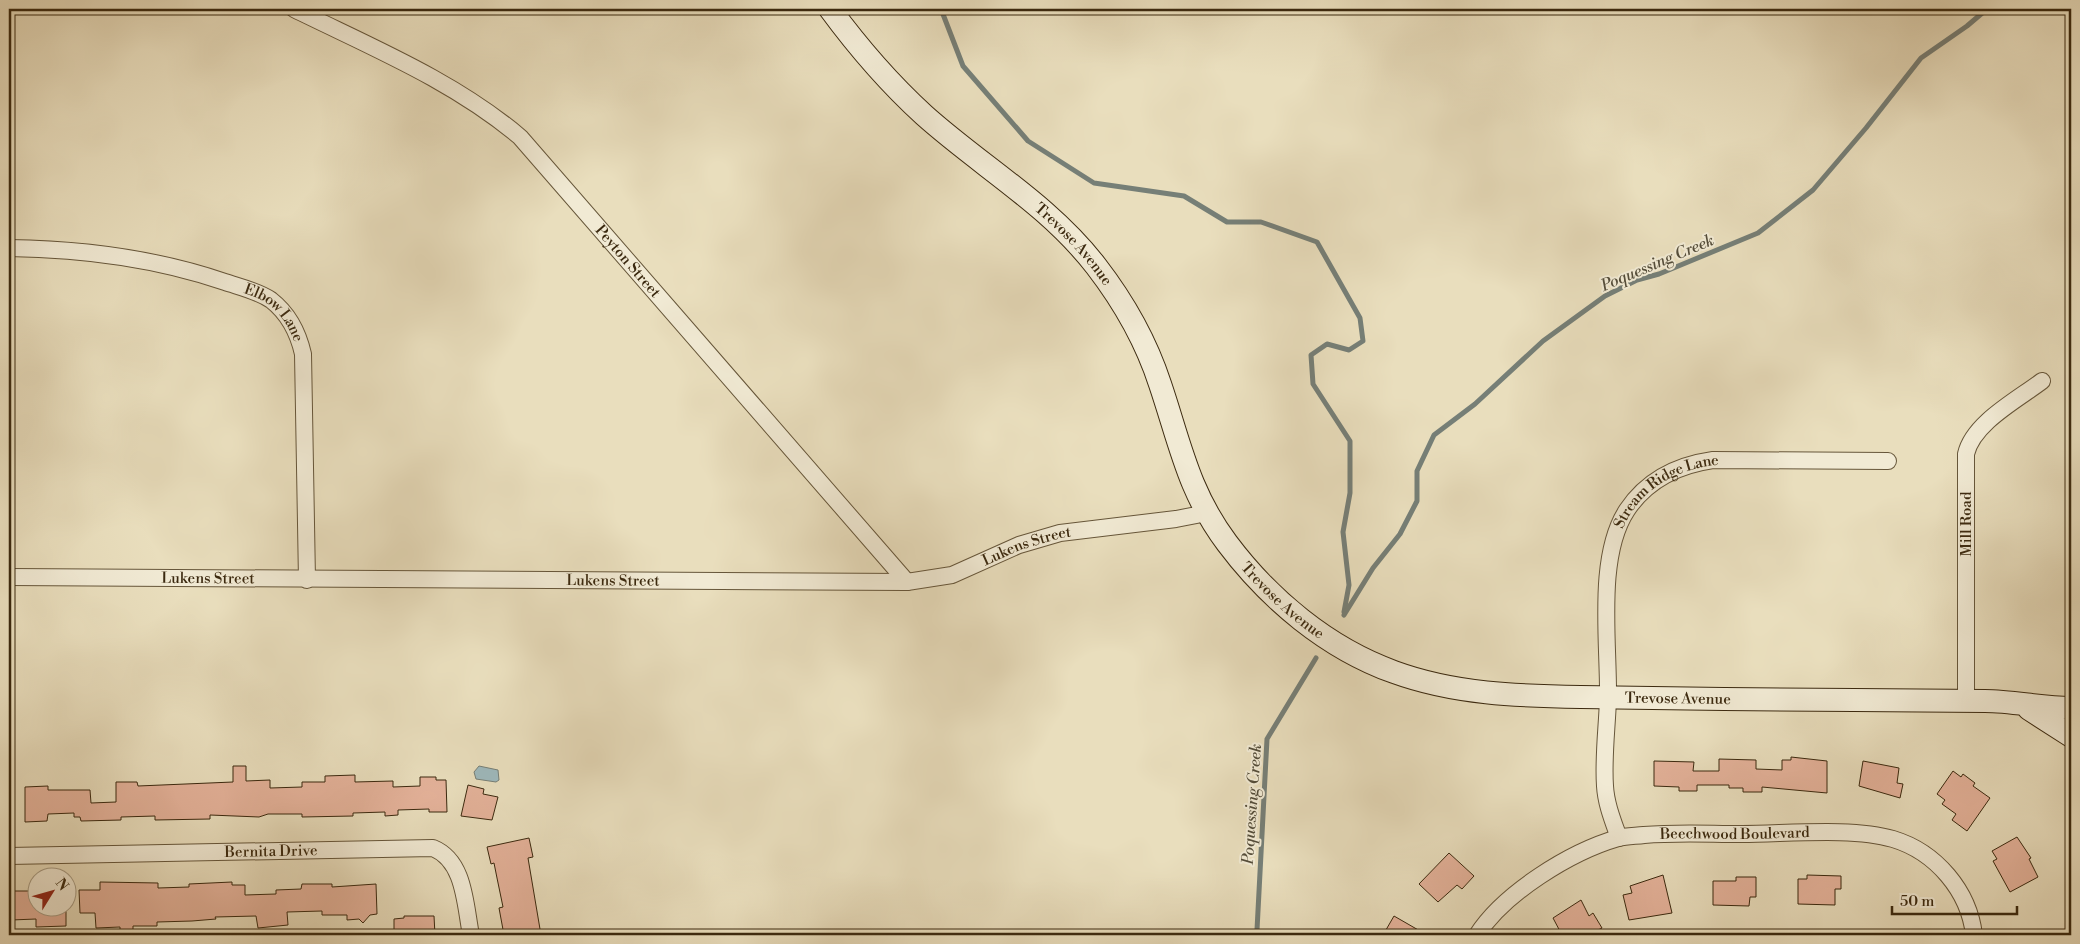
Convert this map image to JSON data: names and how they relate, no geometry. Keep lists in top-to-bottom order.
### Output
{
  "streets": {
    "street": [
      "Trevose Avenue",
      "Peyton Street",
      "Elbow Lane",
      "Stream Ridge Lane",
      "Mill Road",
      "Lukens Street",
      "Beechwood Boulevard",
      "Bernita Drive"
    ]
  },
  "crossings": [
    ["Trevose Avenue", "Stream Ridge Lane"],
    ["Trevose Avenue", "Mill Road"],
    ["Trevose Avenue", "Lukens Street"],
    ["Peyton Street", "Lukens Street"],
    ["Elbow Lane", "Lukens Street"],
    ["Stream Ridge Lane", "Beechwood Boulevard"]
  ],
  "water": ["Poquessing Creek"],
  "scale_bar": "50 m",
  "north": "top right"
}
